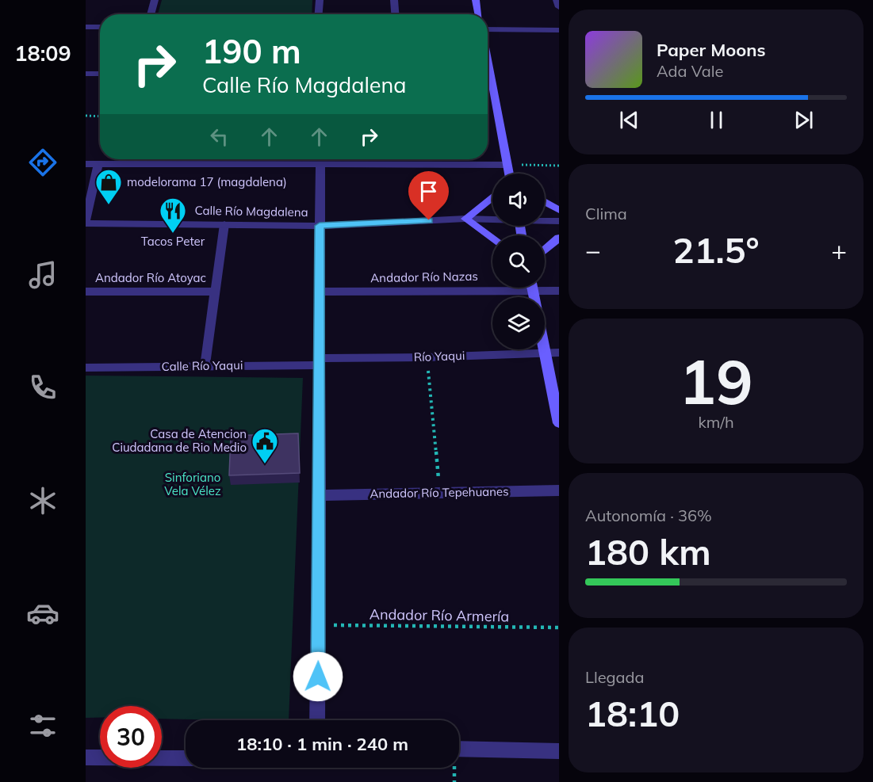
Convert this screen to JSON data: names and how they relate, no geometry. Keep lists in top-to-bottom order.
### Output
{
  "streets": {
    "street": [
      "Calle Río Magdalena",
      "Andador Río Nazas",
      "Andador Río Atoyac",
      "Río Yaqui",
      "Calle Río Yaqui",
      "Andador Río Tepehuanes"
    ],
    "path": ["Andador Río Armería"]
  },
  "crossings": [
    ["Río Yaqui", "Calle Río Yaqui"]
  ],
  "parks": ["Sinforiano Vela Vélez"],
  "places": {
    "shop": ["modelorama 17 (magdalena)"],
    "restaurant": ["Tacos Peter"],
    "public building": ["Casa de Atencion Ciudadana de Rio Medio"]
  },
  "page": {
    "tabs": "18:09",
    "turn": ["190 m", "Calle Río Magdalena"],
    "song": ["Paper Moons", "Ada Vale"],
    "tile": [
      "Clima",
      ["19", "km/h"],
      ["Autonomía · 36%", "180 km"],
      ["Llegada", "18:10"]
    ],
    "heat": ["−", "21.5°", "+"],
    "limit": "30",
    "trip": "18:10 · 1 min · 240 m"
  }
}
